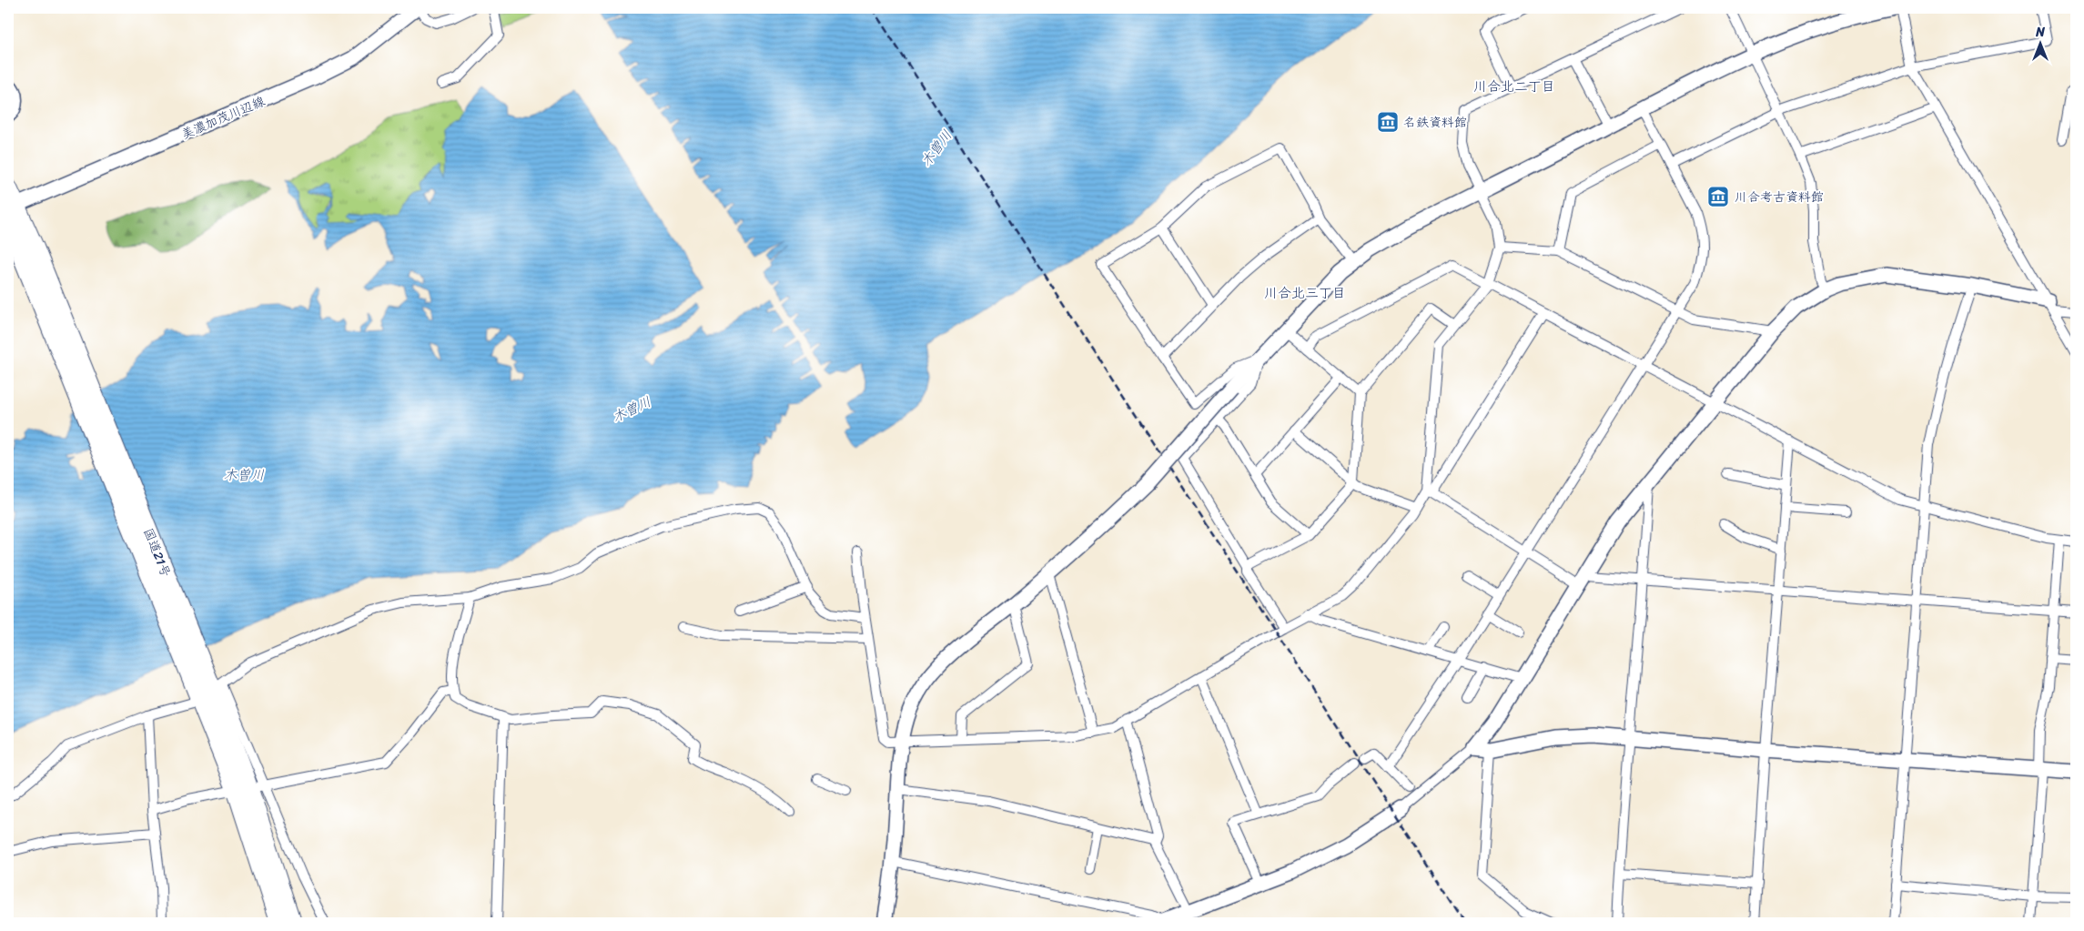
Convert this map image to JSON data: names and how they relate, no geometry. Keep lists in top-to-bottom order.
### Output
{
  "streets": {
    "highway": ["国道21号"],
    "street": ["美濃加茂川辺線"]
  },
  "crossings": [
    ["美濃加茂川辺線", "国道21号"]
  ],
  "districts": ["川合北二丁目", "川合北三丁目"],
  "water": ["木曽川"],
  "places": {
    "museum": ["名鉄資料館", "川合考古資料館"]
  },
  "north": "top"
}
